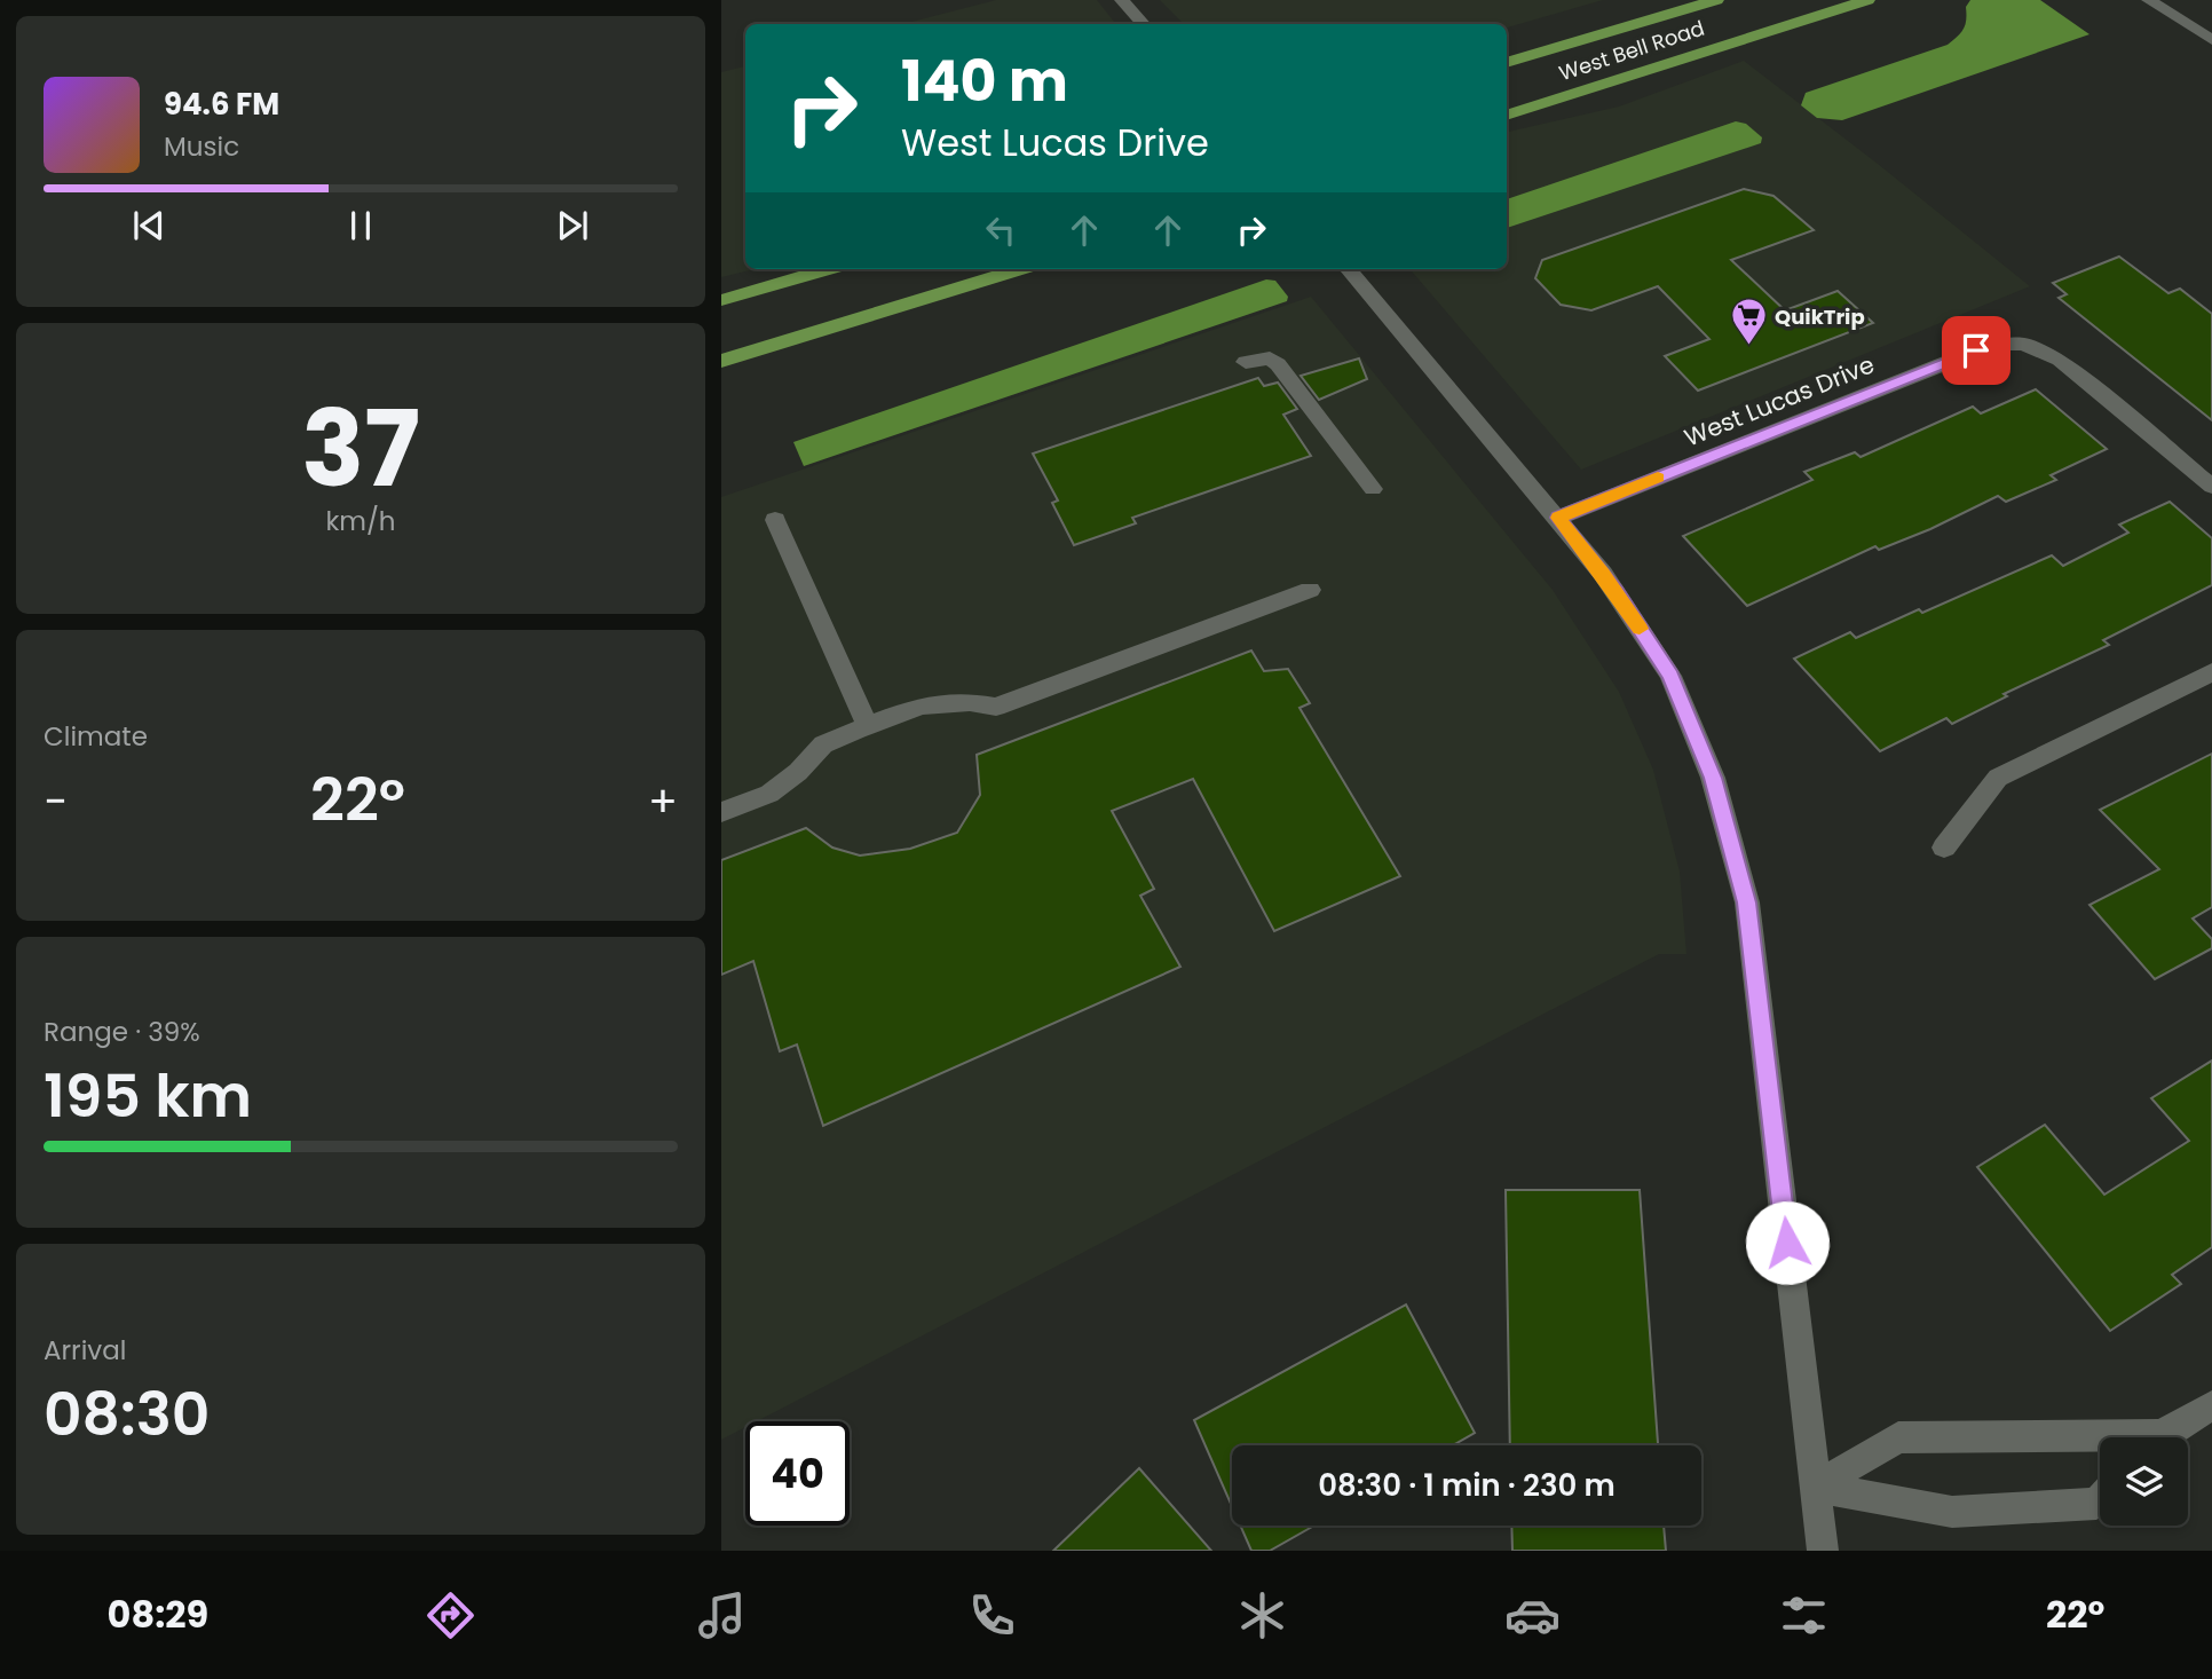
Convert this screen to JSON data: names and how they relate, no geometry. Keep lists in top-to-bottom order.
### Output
{
  "streets": {
    "main road": ["West Bell Road"],
    "street": ["West Lucas Drive"]
  },
  "places": {
    "supermarket": ["QuikTrip"]
  },
  "page": {
    "turn": ["140 m", "West Lucas Drive"],
    "song": ["94.6 FM", "Music"],
    "tile": [
      ["37", "km/h"],
      "Climate",
      ["Range · 39%", "195 km"],
      ["Arrival", "08:30"]
    ],
    "heat": ["−", "22°", "+"],
    "limit": "40",
    "trip": "08:30 · 1 min · 230 m",
    "tabs": ["08:29", "22°"]
  }
}
